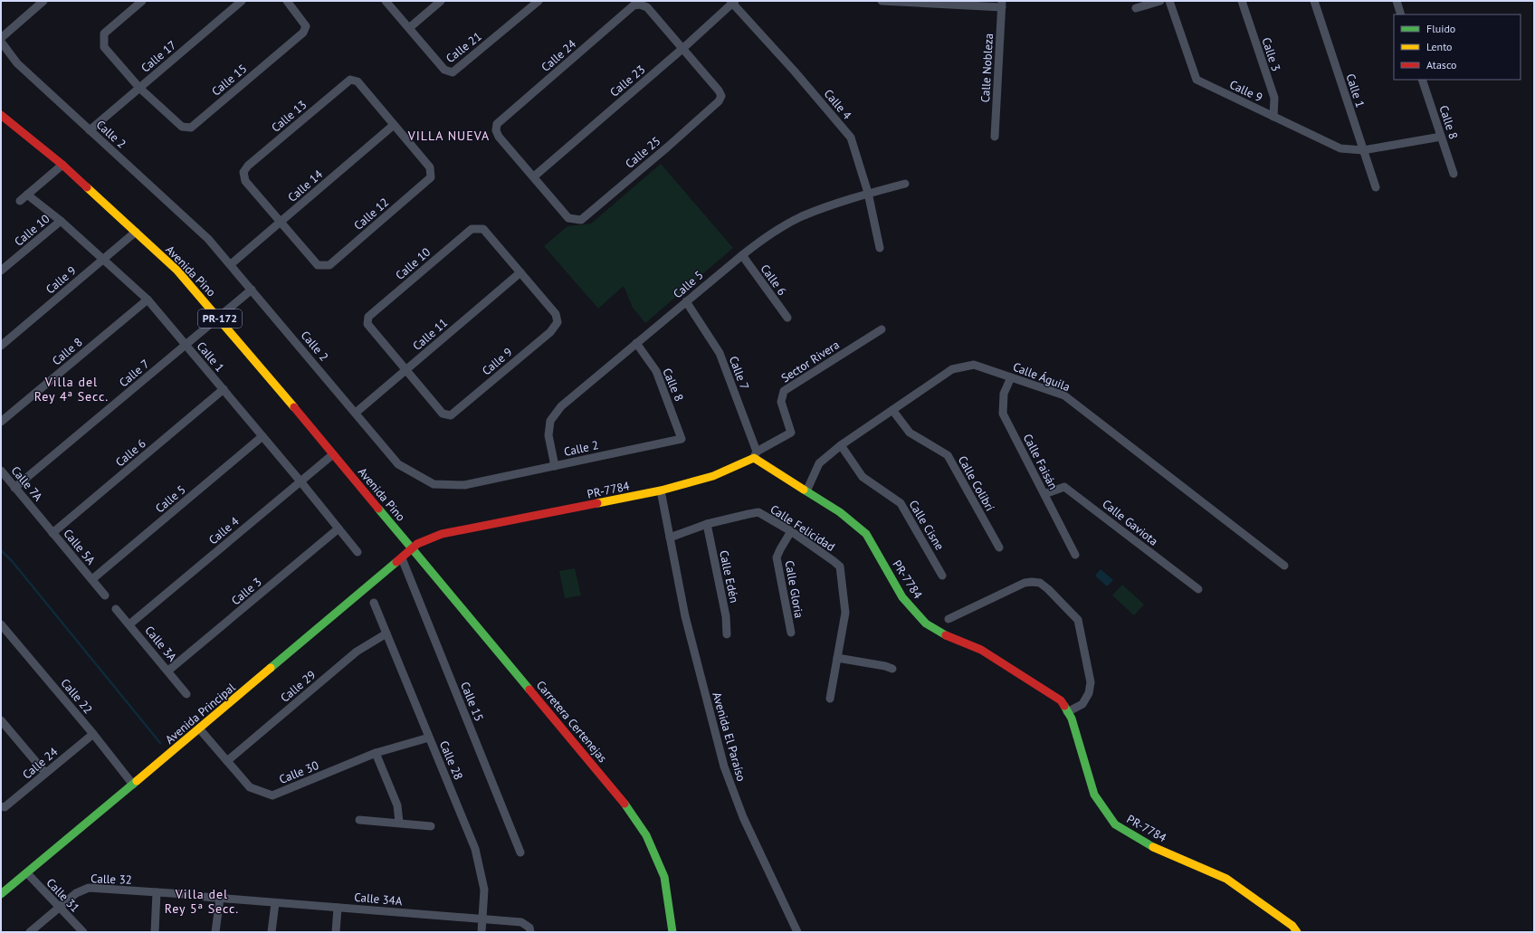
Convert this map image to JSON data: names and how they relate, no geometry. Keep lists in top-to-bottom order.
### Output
{
  "streets": {
    "street": [
      "Calle 21",
      "Calle 3",
      "Calle 24",
      "Calle 17",
      "Calle Nobleza",
      "Calle 15",
      "Calle 23",
      "Calle 9",
      "Calle 1",
      "Calle 4",
      "Calle 13",
      "Calle 8",
      "Calle 2",
      "Calle 25",
      "Calle 14",
      "Calle 12",
      "Calle 10",
      "Avenida Pino",
      "Calle 6",
      "Calle 5",
      "PR-172",
      "Calle 11",
      "Sector Rivera",
      "Calle 7",
      "Calle Águila",
      "Calle Faisán",
      "Calle 7A",
      "Calle Colibrí",
      "PR-7784",
      "Calle Gaviota",
      "Calle Cisne",
      "Calle Felicidad",
      "Calle 5A",
      "Calle Edén",
      "Calle Gloria",
      "Calle 3A",
      "Calle 29",
      "Calle 22",
      "Avenida Principal",
      "Carretera Certenejas",
      "Avenida El Paraíso",
      "Calle 28",
      "Calle 30",
      "Calle 32",
      "Calle 31",
      "Calle 34A"
    ]
  },
  "crossings": [
    ["Calle 3", "Calle 9"],
    ["Calle 3", "Calle 1"],
    ["Calle 3", "Calle 3A"],
    ["Calle 24", "Calle 23"],
    ["Calle 24", "Calle 25"],
    ["Calle 24", "Calle 22"],
    ["Calle 17", "Calle 15"],
    ["Calle 17", "Calle 2"],
    ["Calle 15", "Avenida Principal"],
    ["Calle 23", "Calle 4"],
    ["Calle 23", "Calle 25"],
    ["Calle 9", "Calle 1"],
    ["Calle 9", "Calle 8"],
    ["Calle 9", "Calle 10"],
    ["Calle 9", "Avenida Pino"],
    ["Calle 9", "Calle 11"],
    ["Calle 1", "Calle 4"],
    ["Calle 1", "Calle 8"],
    ["Calle 1", "Calle 10"],
    ["Calle 1", "Calle 6"],
    ["Calle 1", "Calle 5"],
    ["Calle 1", "Calle 7"],
    ["Calle 4", "Avenida Pino"],
    ["Calle 4", "Calle 5"],
    ["Calle 4", "Calle 3A"],
    ["Calle 13", "Calle 14"],
    ["Calle 13", "Calle 12"],
    ["Calle 8", "Calle 2"],
    ["Calle 8", "Calle 5"],
    ["Calle 2", "Calle 14"],
    ["Calle 2", "Calle 5"],
    ["Calle 2", "Calle 11"],
    ["Calle 2", "Calle 7"],
    ["Calle 14", "Calle 12"],
    ["Calle 10", "Calle 11"],
    ["Avenida Pino", "Calle 7"],
    ["Avenida Pino", "PR-7784"],
    ["Avenida Pino", "Avenida Principal"],
    ["Avenida Pino", "Carretera Certenejas"],
    ["Calle 6", "Calle 5"],
    ["Calle 6", "Calle 5A"],
    ["Calle 5", "Calle 7"],
    ["Calle 5", "Calle 5A"],
    ["Sector Rivera", "Calle 7"],
    ["Sector Rivera", "PR-7784"],
    ["Calle 7", "Calle 7A"],
    ["Calle 7", "PR-7784"],
    ["Calle Águila", "Calle Faisán"],
    ["Calle Águila", "Calle Colibrí"],
    ["Calle Águila", "PR-7784"],
    ["Calle Águila", "Calle Cisne"],
    ["Calle Faisán", "Calle Gaviota"],
    ["Calle 7A", "Calle 5A"],
    ["PR-7784", "Avenida Principal"],
    ["PR-7784", "Carretera Certenejas"],
    ["Calle Felicidad", "Calle Edén"],
    ["Calle Felicidad", "Calle Gloria"],
    ["Calle Felicidad", "Avenida El Paraíso"],
    ["Calle 29", "Calle 28"],
    ["Calle 29", "Calle 30"],
    ["Calle 22", "Avenida Principal"],
    ["Avenida Principal", "Carretera Certenejas"],
    ["Avenida Principal", "Calle 30"],
    ["Avenida Principal", "Calle 31"],
    ["Calle 28", "Calle 30"],
    ["Calle 28", "Calle 34A"],
    ["Calle 32", "Calle 31"]
  ],
  "districts": ["VILLA NUEVA", "Villa del Rey 4ª Secc.", "Villa del Rey 5ª Secc."],
  "legend": ["Fluido", "Lento", "Atasco"]
}
